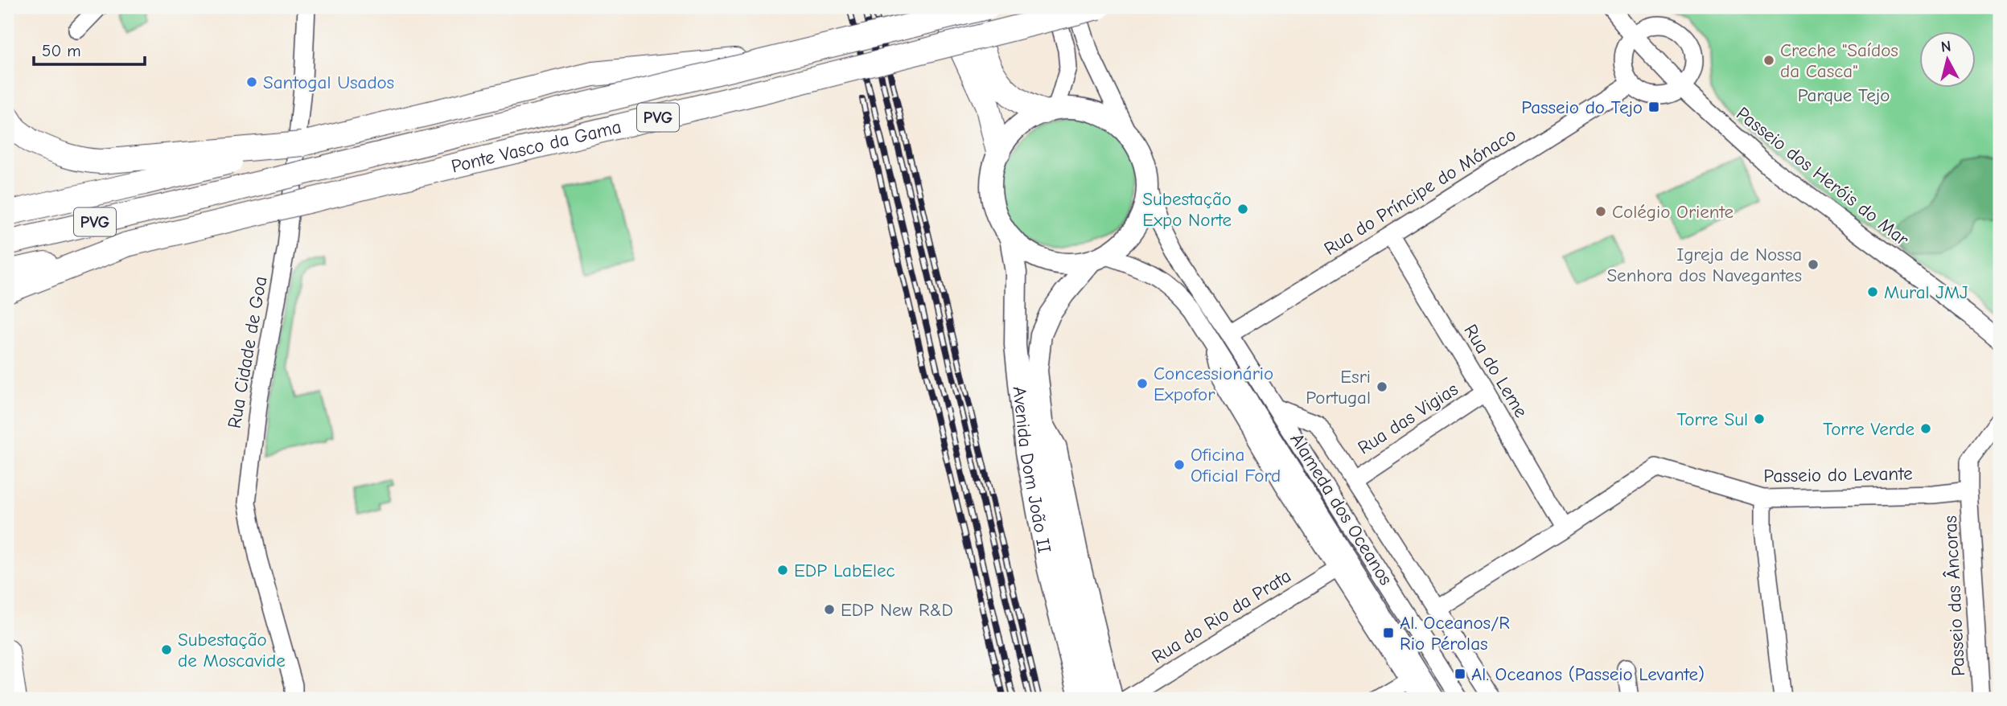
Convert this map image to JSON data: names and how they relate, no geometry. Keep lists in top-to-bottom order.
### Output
{
  "streets": {
    "highway": ["PVG", "Ponte Vasco da Gama"],
    "main road": ["Avenida Dom João II"],
    "street": [
      "Passeio dos Heróis do Mar",
      "Rua do Príncipe do Mónaco",
      "Rua Cidade de Goa",
      "Rua do Leme",
      "Rua das Vigias",
      "Passeio do Levante",
      "Alameda dos Oceanos",
      "Passeio das Âncoras",
      "Rua do Rio da Prata"
    ]
  },
  "crossings": [
    ["Rua do Príncipe do Mónaco", "Rua do Leme"],
    ["Rua do Príncipe do Mónaco", "Alameda dos Oceanos"],
    ["Rua do Leme", "Rua das Vigias"],
    ["Rua do Leme", "Passeio do Levante"],
    ["Rua das Vigias", "Alameda dos Oceanos"],
    ["Avenida Dom João II", "Alameda dos Oceanos"],
    ["Passeio do Levante", "Alameda dos Oceanos"],
    ["Passeio do Levante", "Passeio das Âncoras"],
    ["Alameda dos Oceanos", "Rua do Rio da Prata"]
  ],
  "parks": ["Parque Tejo"],
  "places": {
    "other": [
      "Creche \"Saídos da Casca\"",
      "Santogal Usados",
      "Subestação Expo Norte",
      "Colégio Oriente",
      "Igreja de Nossa Senhora dos Navegantes",
      "Mural JMJ",
      "Concessionário Expofor",
      "Esri Portugal",
      "Torre Sul",
      "Torre Verde",
      "Oficina Oficial Ford",
      "EDP LabElec",
      "EDP New R&D",
      "Subestação de Moscavide"
    ],
    "transit": ["Passeio do Tejo", "Al. Oceanos/R Rio Pérolas", "Al. Oceanos (Passeio Levante)"]
  },
  "scale_bar": "50 m",
  "north": "top"
}
